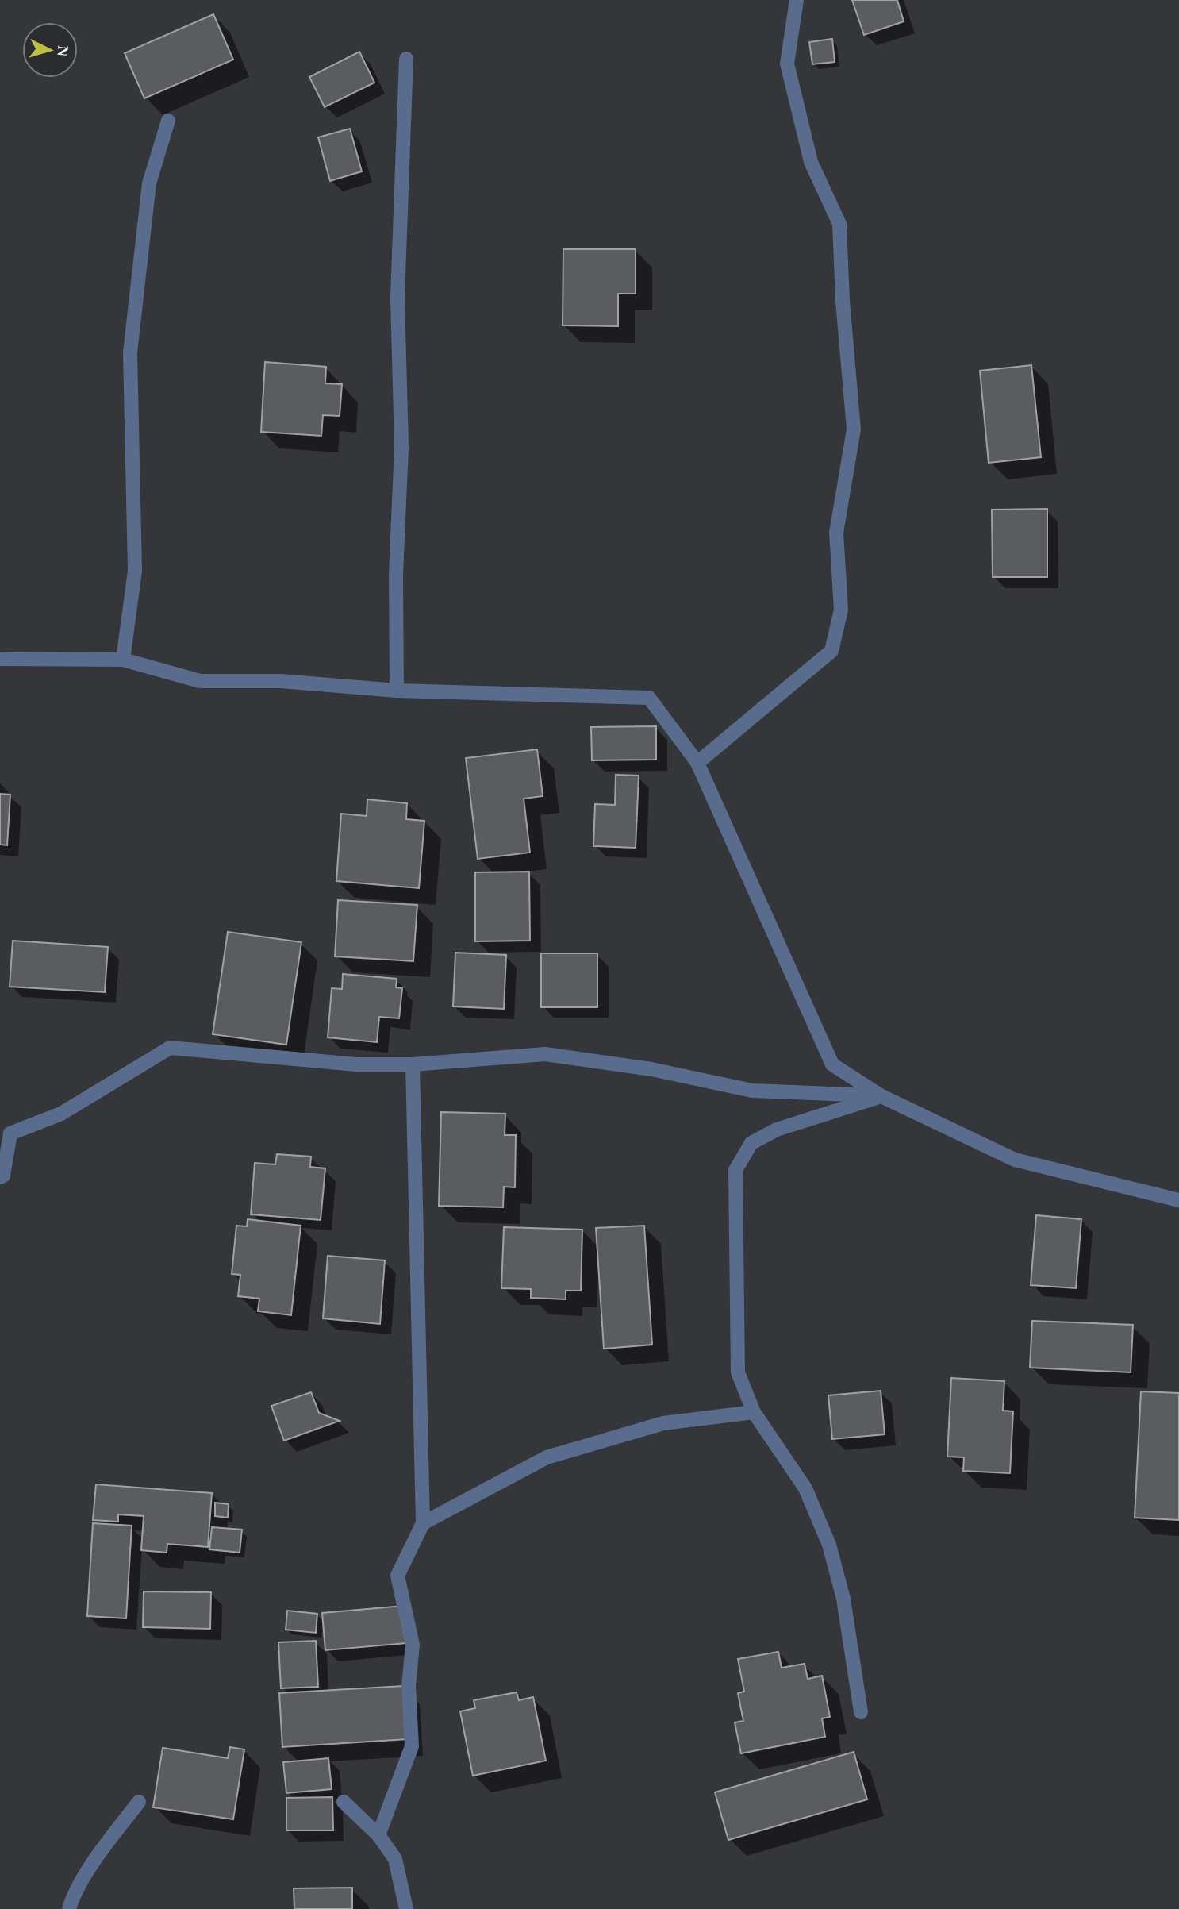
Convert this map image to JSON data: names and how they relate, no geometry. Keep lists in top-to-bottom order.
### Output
{
  "north": "right"
}
